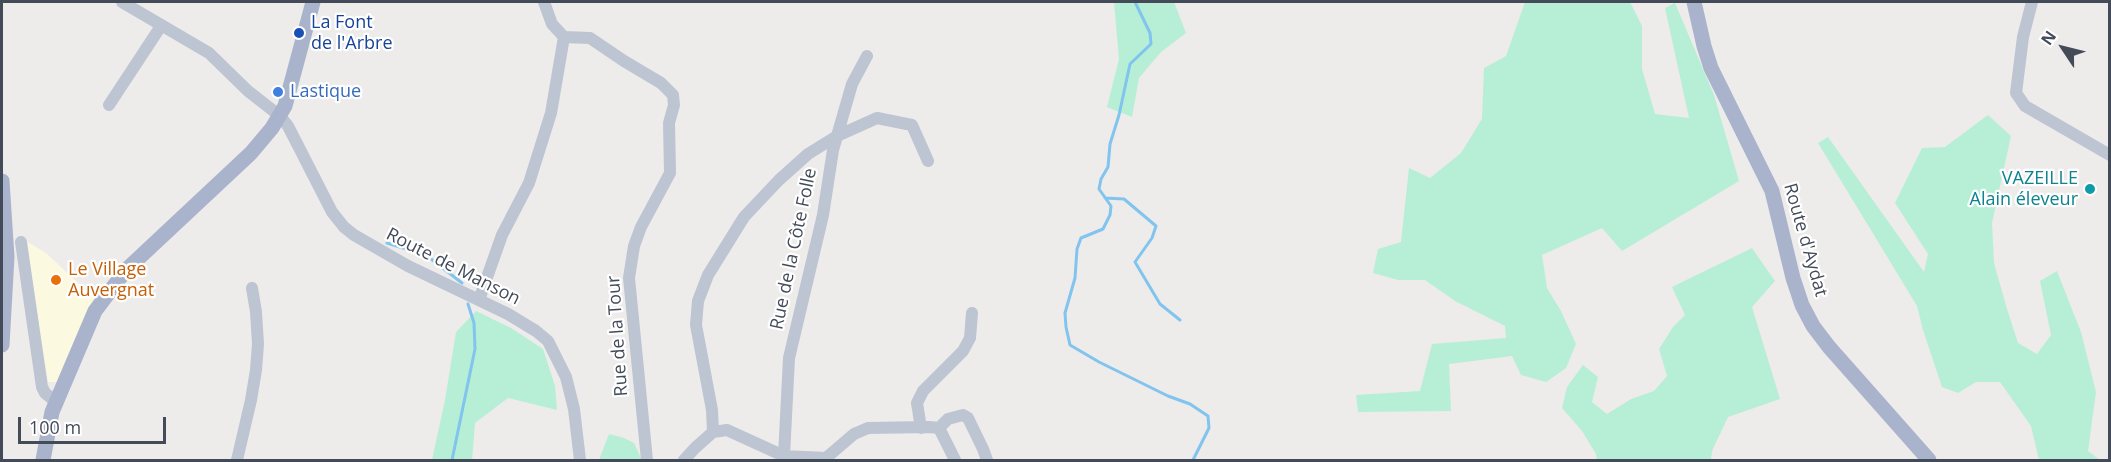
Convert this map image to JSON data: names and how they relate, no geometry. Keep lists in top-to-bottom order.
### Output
{
  "streets": {
    "main road": ["Route d'Aydat"],
    "street": ["Rue de la Côte Folle", "Route de Manson", "Rue de la Tour"]
  },
  "places": [
    "La Font de l'Arbre",
    "Lastique",
    "VAZEILLE Alain éleveur",
    "Le Village Auvergnat"
  ],
  "scale_bar": "100 m",
  "north": "top left"
}
